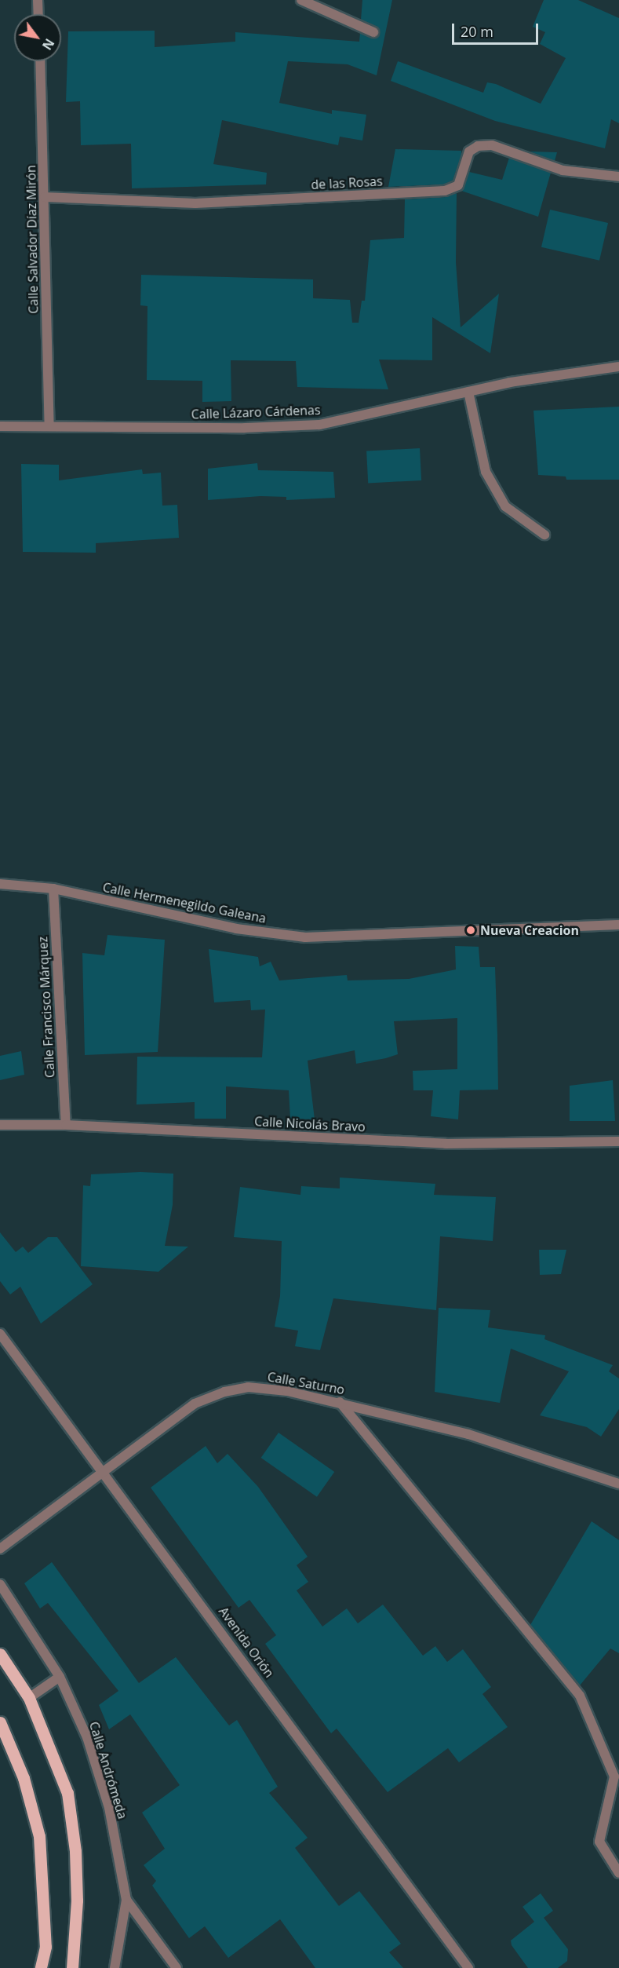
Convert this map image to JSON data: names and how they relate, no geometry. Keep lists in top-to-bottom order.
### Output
{
  "streets": {
    "street": [
      "de las Rosas",
      "Calle Salvador Díaz Mirón",
      "Calle Lázaro Cárdenas",
      "Calle Hermenegildo Galeana",
      "Calle Francisco Márquez",
      "Calle Nicolás Bravo",
      "Calle Saturno",
      "Avenida Orión",
      "Calle Andrómeda"
    ]
  },
  "crossings": [
    ["de las Rosas", "Calle Salvador Díaz Mirón"],
    ["Calle Salvador Díaz Mirón", "Calle Lázaro Cárdenas"],
    ["Calle Hermenegildo Galeana", "Calle Francisco Márquez"],
    ["Calle Francisco Márquez", "Calle Nicolás Bravo"],
    ["Calle Saturno", "Avenida Orión"]
  ],
  "places": ["Nueva Creacion"],
  "scale_bar": "20 m",
  "north": "bottom right"
}
